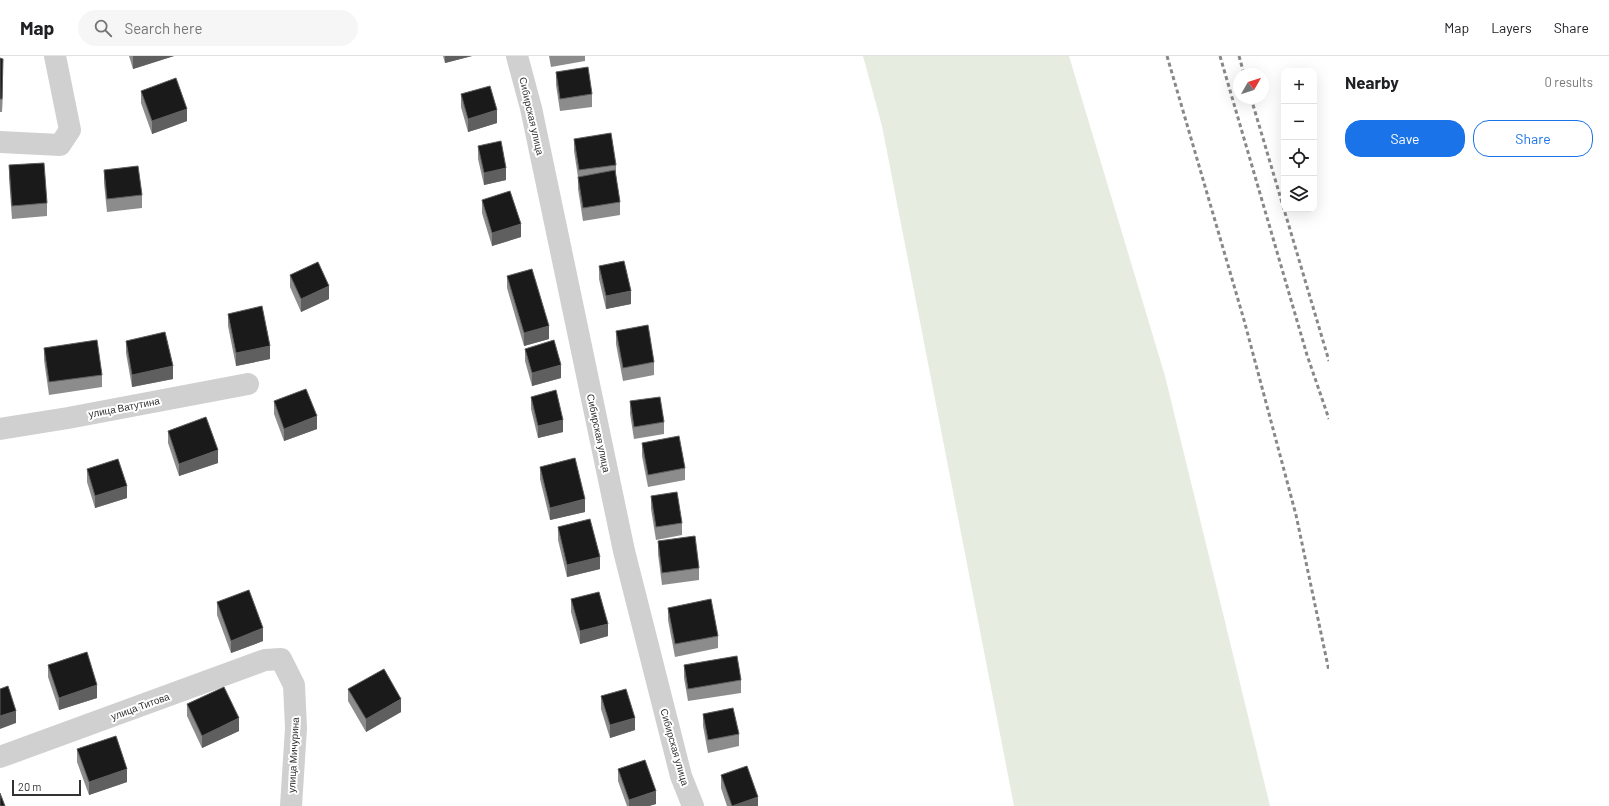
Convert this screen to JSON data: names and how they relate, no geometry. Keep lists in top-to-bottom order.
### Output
{
  "streets": {
    "street": [
      "Сибирская улица",
      "улица Ватутина",
      "улица Титова",
      "улица Мичурина"
    ]
  },
  "crossings": [
    ["улица Титова", "улица Мичурина"]
  ],
  "scale_bar": "20 m",
  "north": "top right",
  "page": {
    "header": "Map",
    "search": "Search here",
    "nav": ["Map", "Layers", "Share"],
    "heading": ["Nearby", "0 results"],
    "map_buttons": ["+", "−"],
    "buttons": ["Save", "Share"],
    "scale": "20 m"
  }
}
